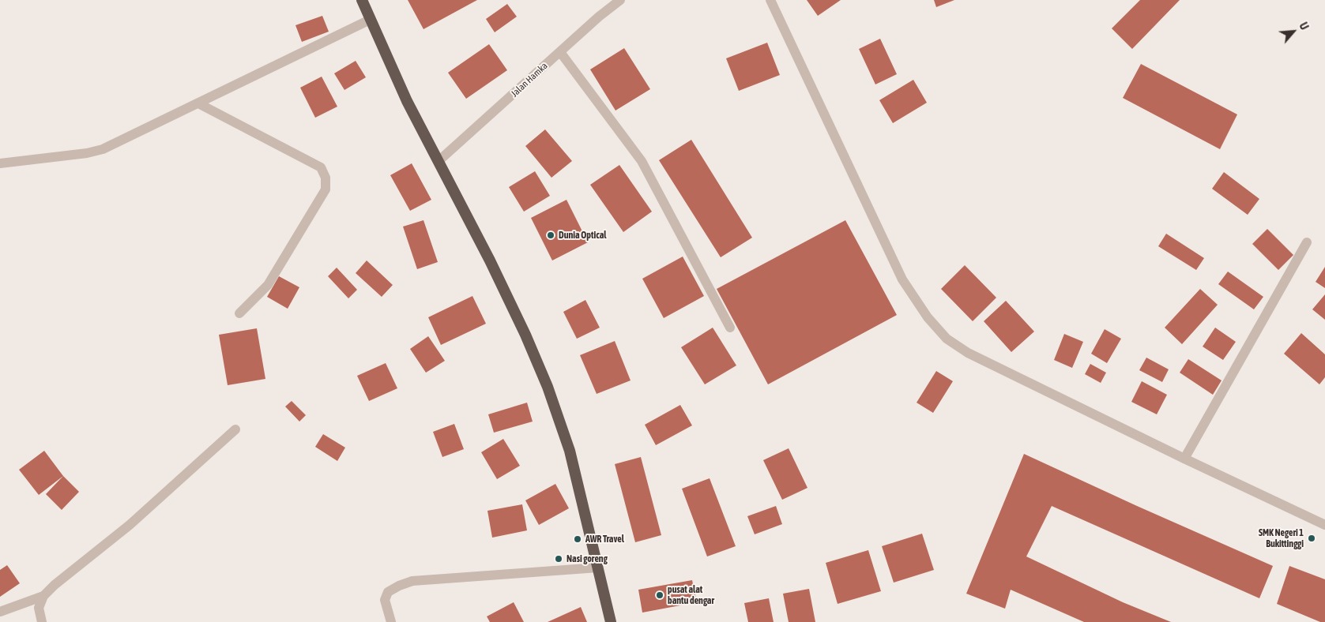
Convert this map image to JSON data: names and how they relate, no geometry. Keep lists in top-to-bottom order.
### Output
{
  "streets": {
    "street": ["Jalan Hamka"]
  },
  "places": [
    "Dunia Optical",
    "SMK Negeri 1 Bukittinggi",
    "AWR Travel",
    "Nasi goreng",
    "pusat alat bantu dengar"
  ],
  "north": "top right"
}
